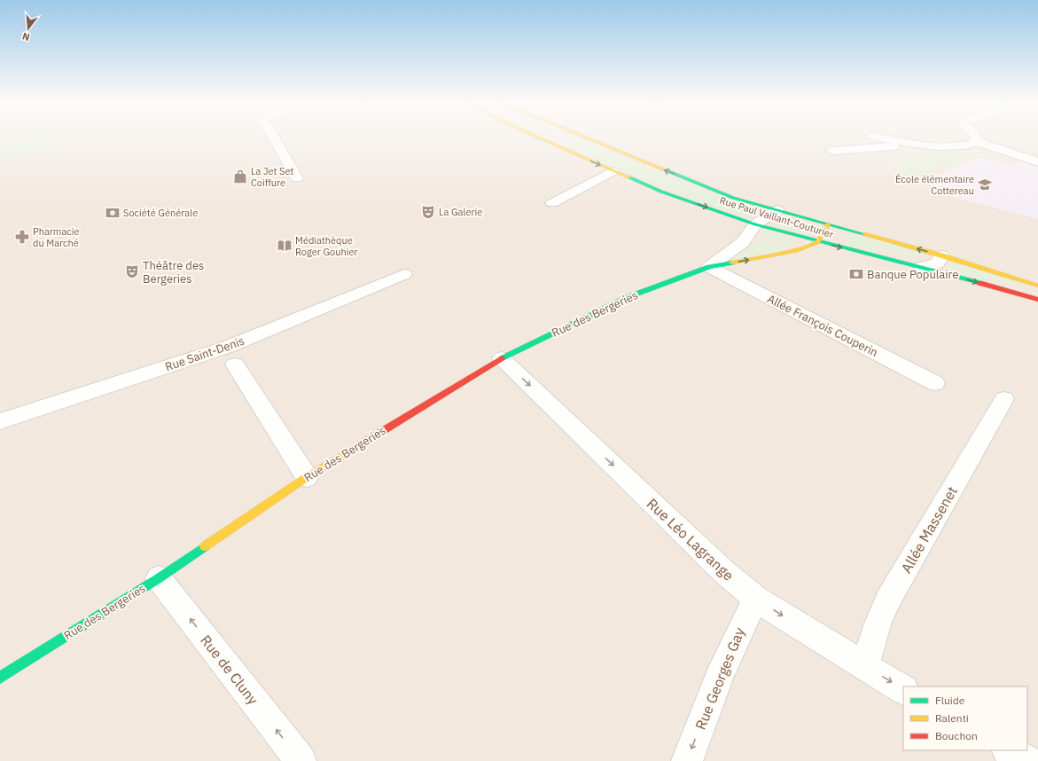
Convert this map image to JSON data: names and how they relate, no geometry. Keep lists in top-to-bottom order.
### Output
{
  "streets": {
    "main road": ["Rue Paul Vaillant-Couturier", "Rue des Bergeries"],
    "street": [
      "Allée François Couperin",
      "Rue Saint-Denis",
      "Allée Massenet",
      "Rue Léo Lagrange",
      "Rue de Cluny",
      "Rue Georges Gay"
    ]
  },
  "crossings": [
    ["Rue Paul Vaillant-Couturier", "Rue des Bergeries"],
    ["Rue des Bergeries", "Allée François Couperin"],
    ["Rue des Bergeries", "Rue Léo Lagrange"],
    ["Rue des Bergeries", "Rue de Cluny"],
    ["Allée Massenet", "Rue Léo Lagrange"],
    ["Rue Léo Lagrange", "Rue Georges Gay"]
  ],
  "one_way": ["Rue Léo Lagrange", "Rue de Cluny", "Rue Georges Gay"],
  "places": {
    "shop": ["La Jet Set Coiffure"],
    "school or university": ["École élémentaire Cottereau"],
    "theatre": ["La Galerie", "Théâtre des Bergeries"],
    "bank": ["Société Générale", "Banque Populaire"],
    "pharmacy": ["Pharmacie du Marché"],
    "library": ["Médiathèque Roger Gouhier"]
  },
  "legend": ["Fluide", "Ralenti", "Bouchon"],
  "north": "bottom"
}
